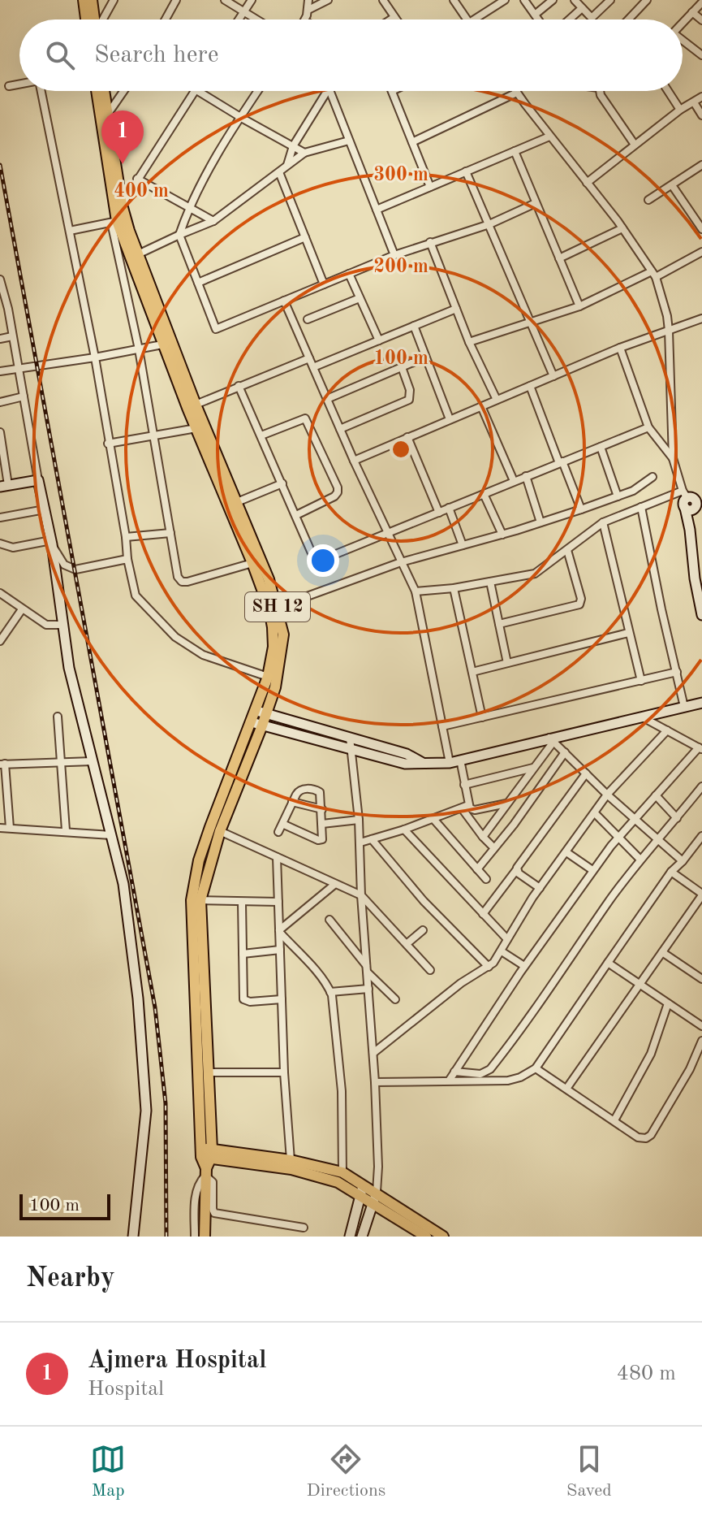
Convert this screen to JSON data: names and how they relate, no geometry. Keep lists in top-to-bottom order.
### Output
{
  "streets": {
    "main road": ["SH 12"]
  },
  "scale_bar": "100 m",
  "page": {
    "search": "Search here",
    "pins": "1",
    "scale": "100 m",
    "heading": "Nearby",
    "list": [
      {
        "mark": "1",
        "name": "Ajmera Hospital",
        "note": "Hospital",
        "value": "480 m"
      }
    ],
    "nav": ["Map", "Directions", "Saved"]
  },
  "rings": [
    "300 m",
    "400 m",
    "200 m",
    "100 m"
  ]
}
